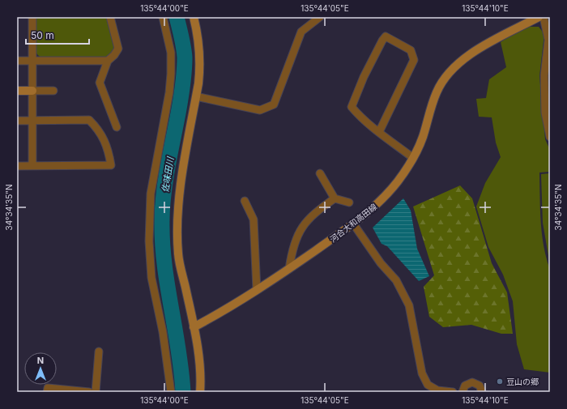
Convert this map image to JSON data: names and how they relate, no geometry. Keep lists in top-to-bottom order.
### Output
{
  "streets": {
    "main road": ["河合大和高田線"]
  },
  "water": ["佐味田川"],
  "places": ["豆山の郷"],
  "scale_bar": "50 m",
  "north": "top",
  "coordinates": [
    "135°44'00\"E",
    "135°44'05\"E",
    "135°44'10\"E",
    "34°34'35\"N"
  ]
}
